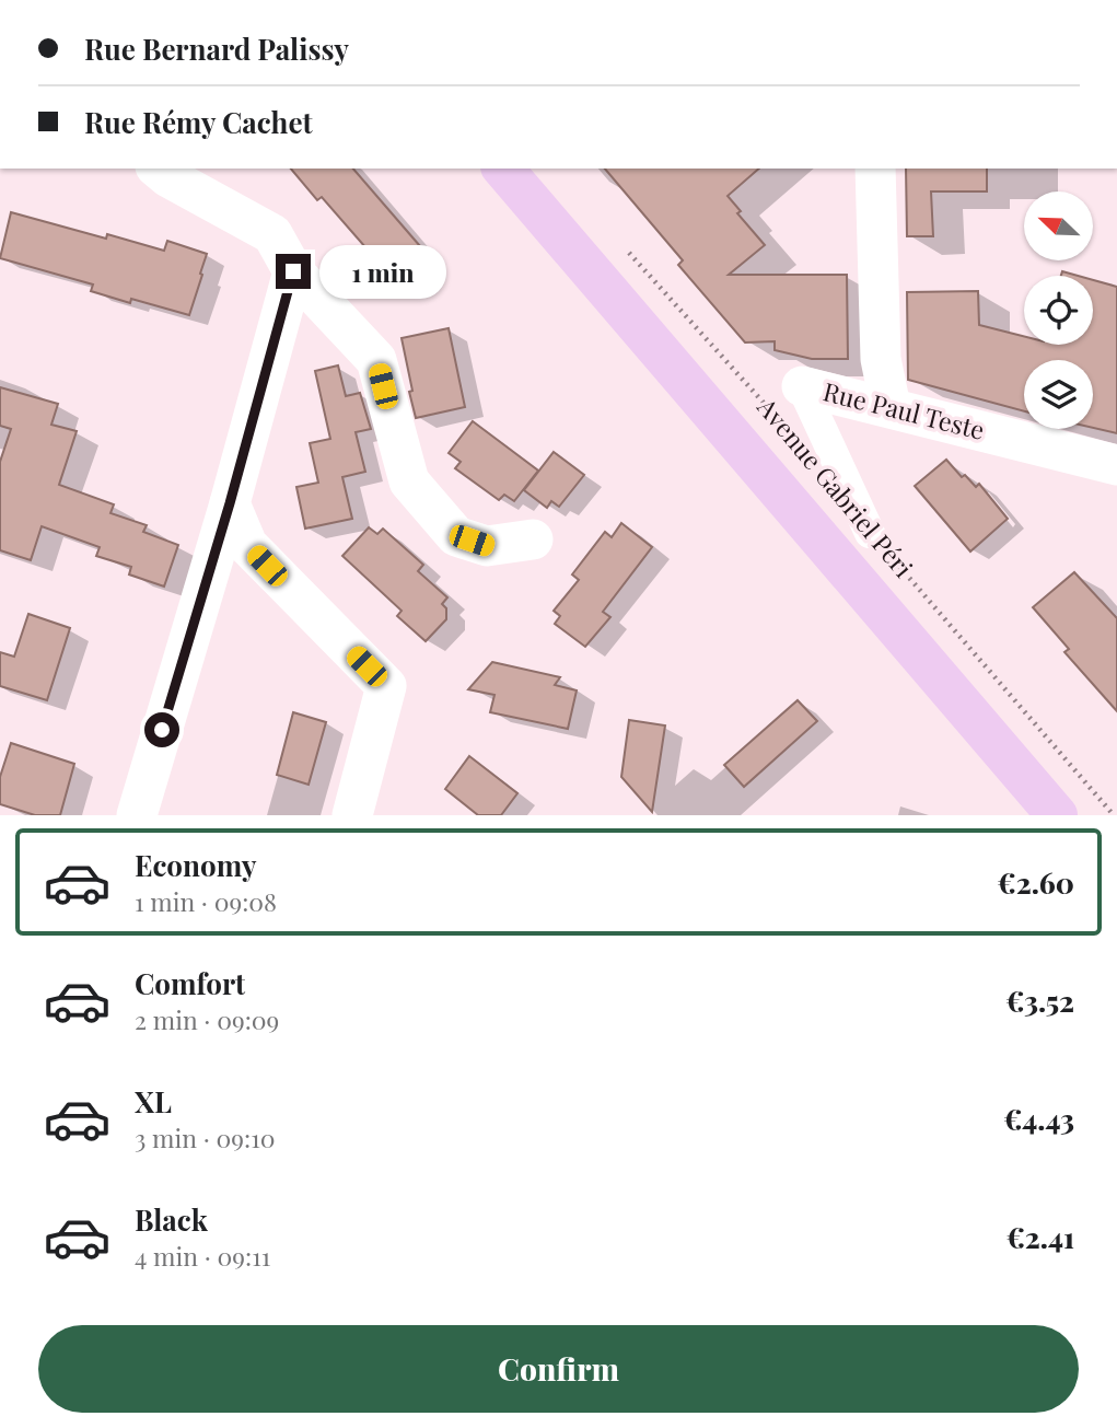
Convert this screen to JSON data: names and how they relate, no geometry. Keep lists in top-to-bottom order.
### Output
{
  "streets": {
    "main road": ["Avenue Gabriel Péri"],
    "street": ["Rue Paul Teste"]
  },
  "crossings": [
    ["Rue Paul Teste", "Avenue Gabriel Péri"]
  ],
  "north": "top left",
  "page": {
    "banner": ["Rue Bernard Palissy", "Rue Rémy Cachet"],
    "bubble": "1 min",
    "list": [
      {
        "name": "Economy",
        "note": "1 min · 09:08",
        "value": "€2.60"
      },
      {
        "name": "Comfort",
        "note": "2 min · 09:09",
        "value": "€3.52"
      },
      {
        "name": "XL",
        "note": "3 min · 09:10",
        "value": "€4.43"
      },
      {
        "name": "Black",
        "note": "4 min · 09:11",
        "value": "€2.41"
      }
    ],
    "buttons": "Confirm"
  }
}
